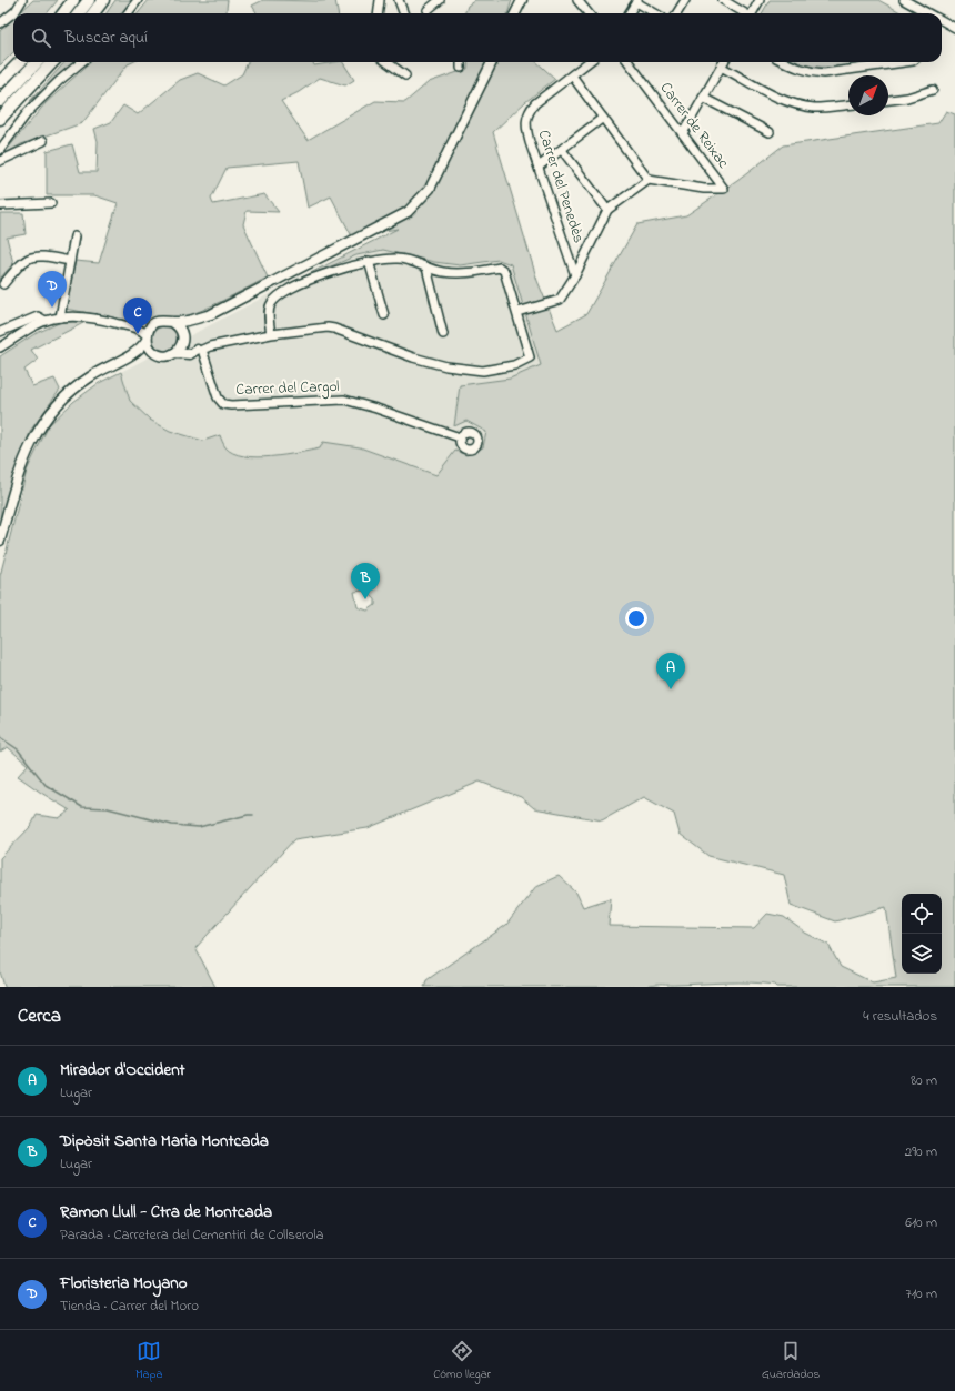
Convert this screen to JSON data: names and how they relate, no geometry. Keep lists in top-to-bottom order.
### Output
{
  "streets": {
    "street": ["Carrer de Reixac", "Carrer del Penedès", "Carrer del Cargol"]
  },
  "north": "top right",
  "page": {
    "search": "Buscar aquí",
    "pins": [
      "D",
      "C",
      "B",
      "A"
    ],
    "heading": ["Cerca", "4 resultados"],
    "list": [
      {
        "mark": "A",
        "name": "Mirador d'Occident",
        "note": "Lugar",
        "value": "80 m"
      },
      {
        "mark": "B",
        "name": "Dipòsit Santa Maria Montcada",
        "note": "Lugar",
        "value": "290 m"
      },
      {
        "mark": "C",
        "name": "Ramon Llull - Ctra de Montcada",
        "note": "Parada · Carretera del Cementiri de Collserola",
        "value": "610 m"
      },
      {
        "mark": "D",
        "name": "Floristeria Moyano",
        "note": "Tienda · Carrer del Moro",
        "value": "710 m"
      }
    ],
    "nav": ["Mapa", "Cómo llegar", "Guardados"]
  }
}
